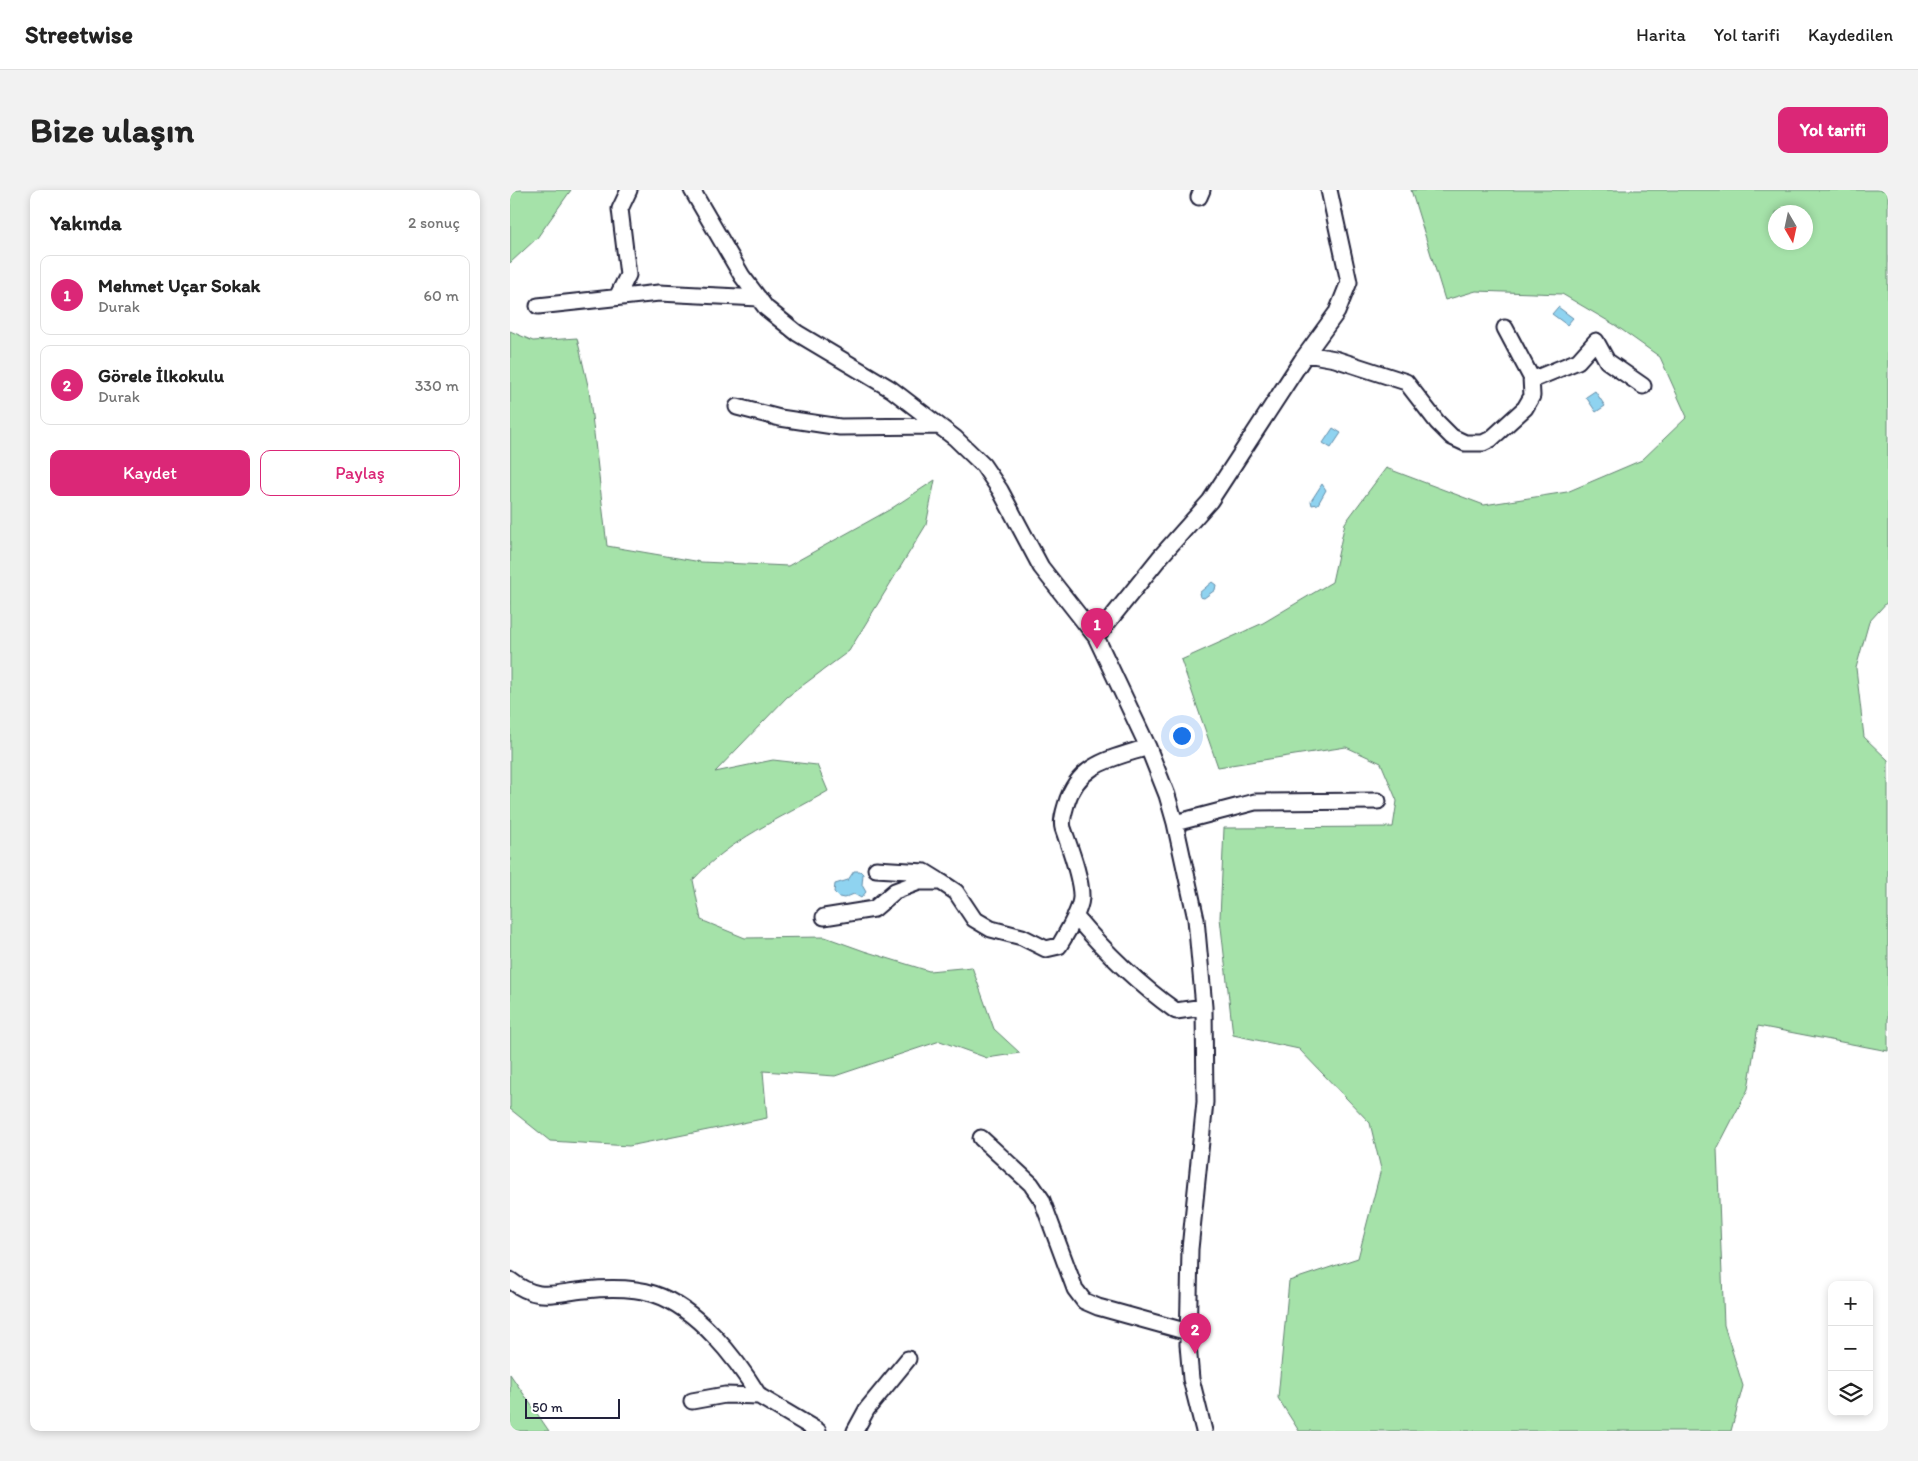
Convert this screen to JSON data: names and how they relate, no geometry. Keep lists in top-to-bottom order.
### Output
{
  "scale_bar": "50 m",
  "north": "bottom",
  "page": {
    "header": "Streetwise",
    "nav": ["Harita", "Yol tarifi", "Kaydedilen"],
    "buttons": [
      "Yol tarifi",
      ["Kaydet", "Paylaş"]
    ],
    "title": "Bize ulaşın",
    "heading": ["Yakında", "2 sonuç"],
    "list": [
      {
        "mark": "1",
        "name": "Mehmet Uçar Sokak",
        "note": "Durak",
        "value": "60 m"
      },
      {
        "mark": "2",
        "name": "Görele İlkokulu",
        "note": "Durak",
        "value": "330 m"
      }
    ],
    "pins": ["1", "2"],
    "map_buttons": ["+", "−"],
    "scale": "50 m"
  }
}
